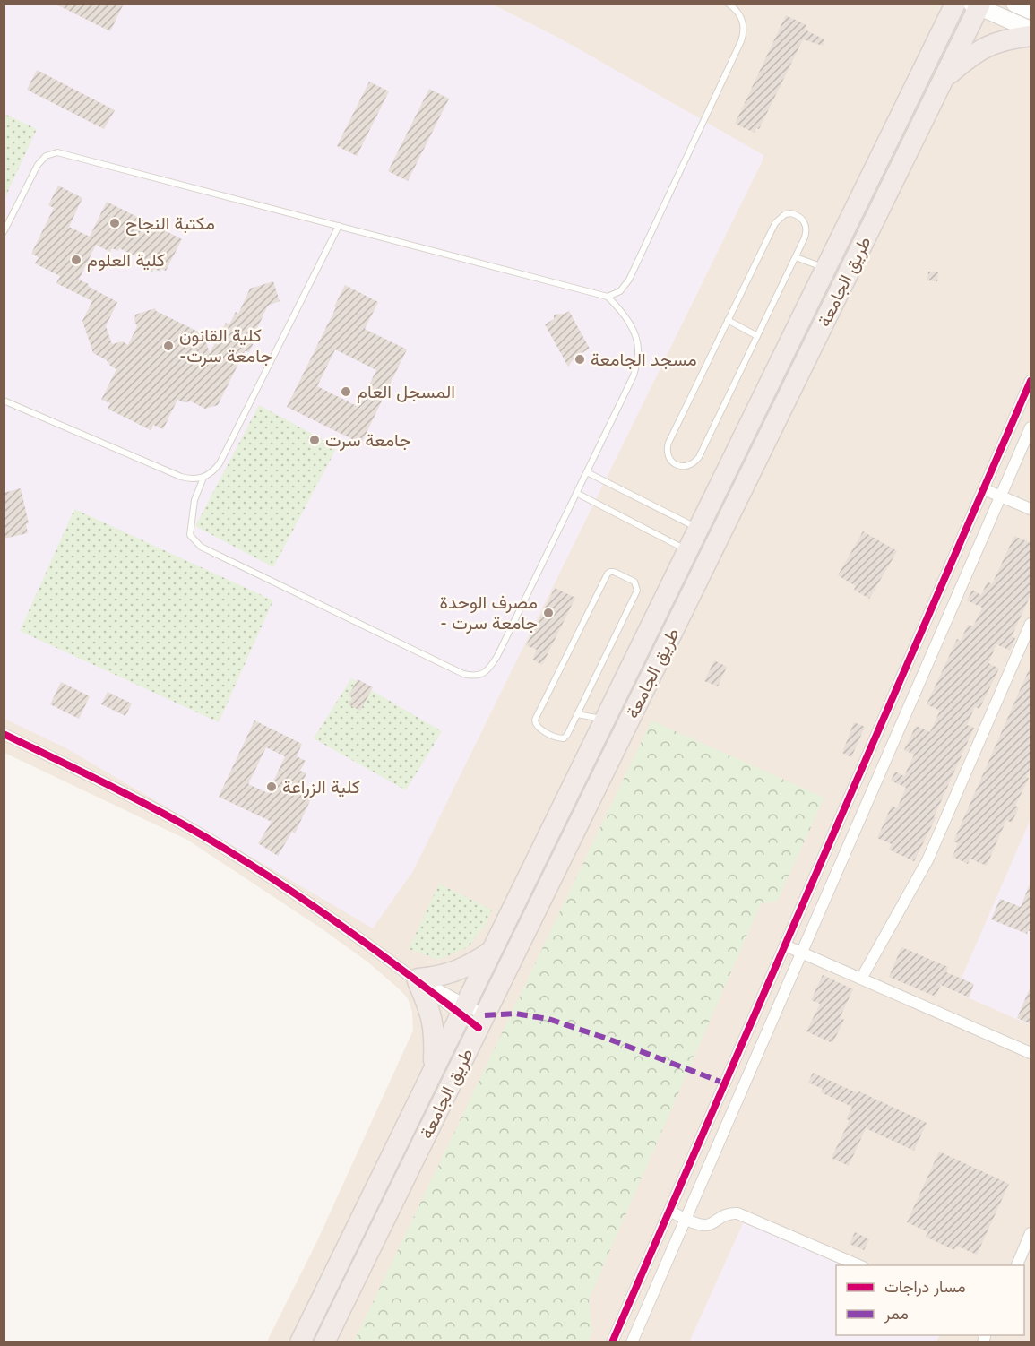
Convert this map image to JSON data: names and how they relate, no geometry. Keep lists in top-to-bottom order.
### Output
{
  "streets": {
    "highway": ["طريق الجامعة"]
  },
  "places": [
    "مكتبة النجاح",
    "كلية العلوم",
    "كلية القانون -جامعة سرت",
    "مسجد الجامعة",
    "المسجل العام",
    "جامعة سرت",
    "مصرف الوحدة - جامعة سرت",
    "كلية الزراعة"
  ],
  "legend": ["مسار دراجات", "ممر"]
}
